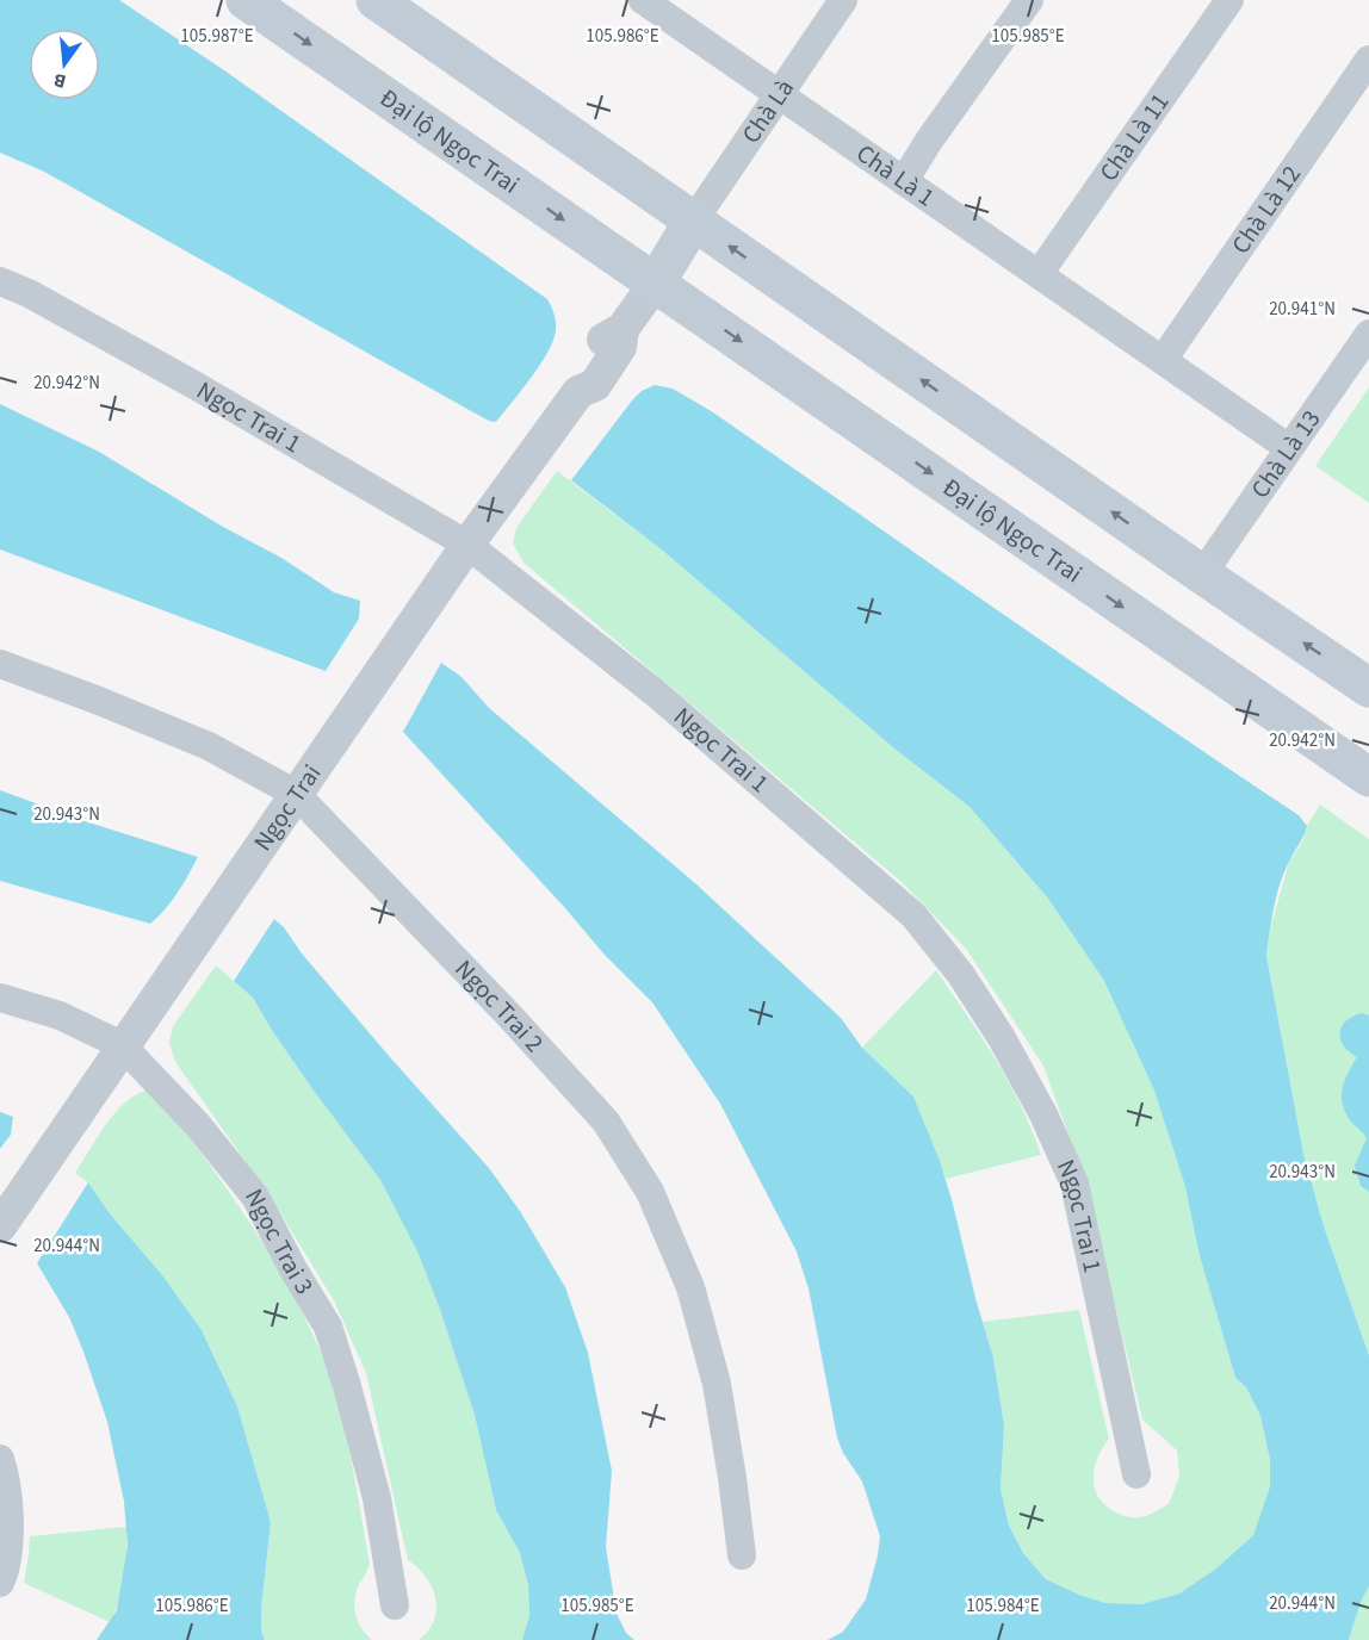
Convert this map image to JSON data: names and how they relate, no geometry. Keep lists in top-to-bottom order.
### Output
{
  "streets": {
    "main road": ["Đại lộ Ngọc Trai"],
    "street": [
      "Chà Là",
      "Chà Là 11",
      "Chà Là 1",
      "Chà Là 12",
      "Ngọc Trai 1",
      "Chà Là 13",
      "Ngọc Trai",
      "Ngọc Trai 2",
      "Ngọc Trai 3"
    ]
  },
  "crossings": [
    ["Chà Là", "Chà Là 1"],
    ["Chà Là 11", "Chà Là 1"],
    ["Đại lộ Ngọc Trai", "Ngọc Trai"],
    ["Chà Là 1", "Chà Là 12"],
    ["Chà Là 1", "Chà Là 13"],
    ["Ngọc Trai 1", "Ngọc Trai"],
    ["Ngọc Trai", "Ngọc Trai 2"],
    ["Ngọc Trai", "Ngọc Trai 3"]
  ],
  "north": "bottom",
  "coordinates": [
    "105.987°E",
    "105.986°E",
    "105.985°E",
    "20.941°N",
    "20.942°N",
    "20.943°N",
    "20.944°N",
    "105.984°E"
  ]
}
